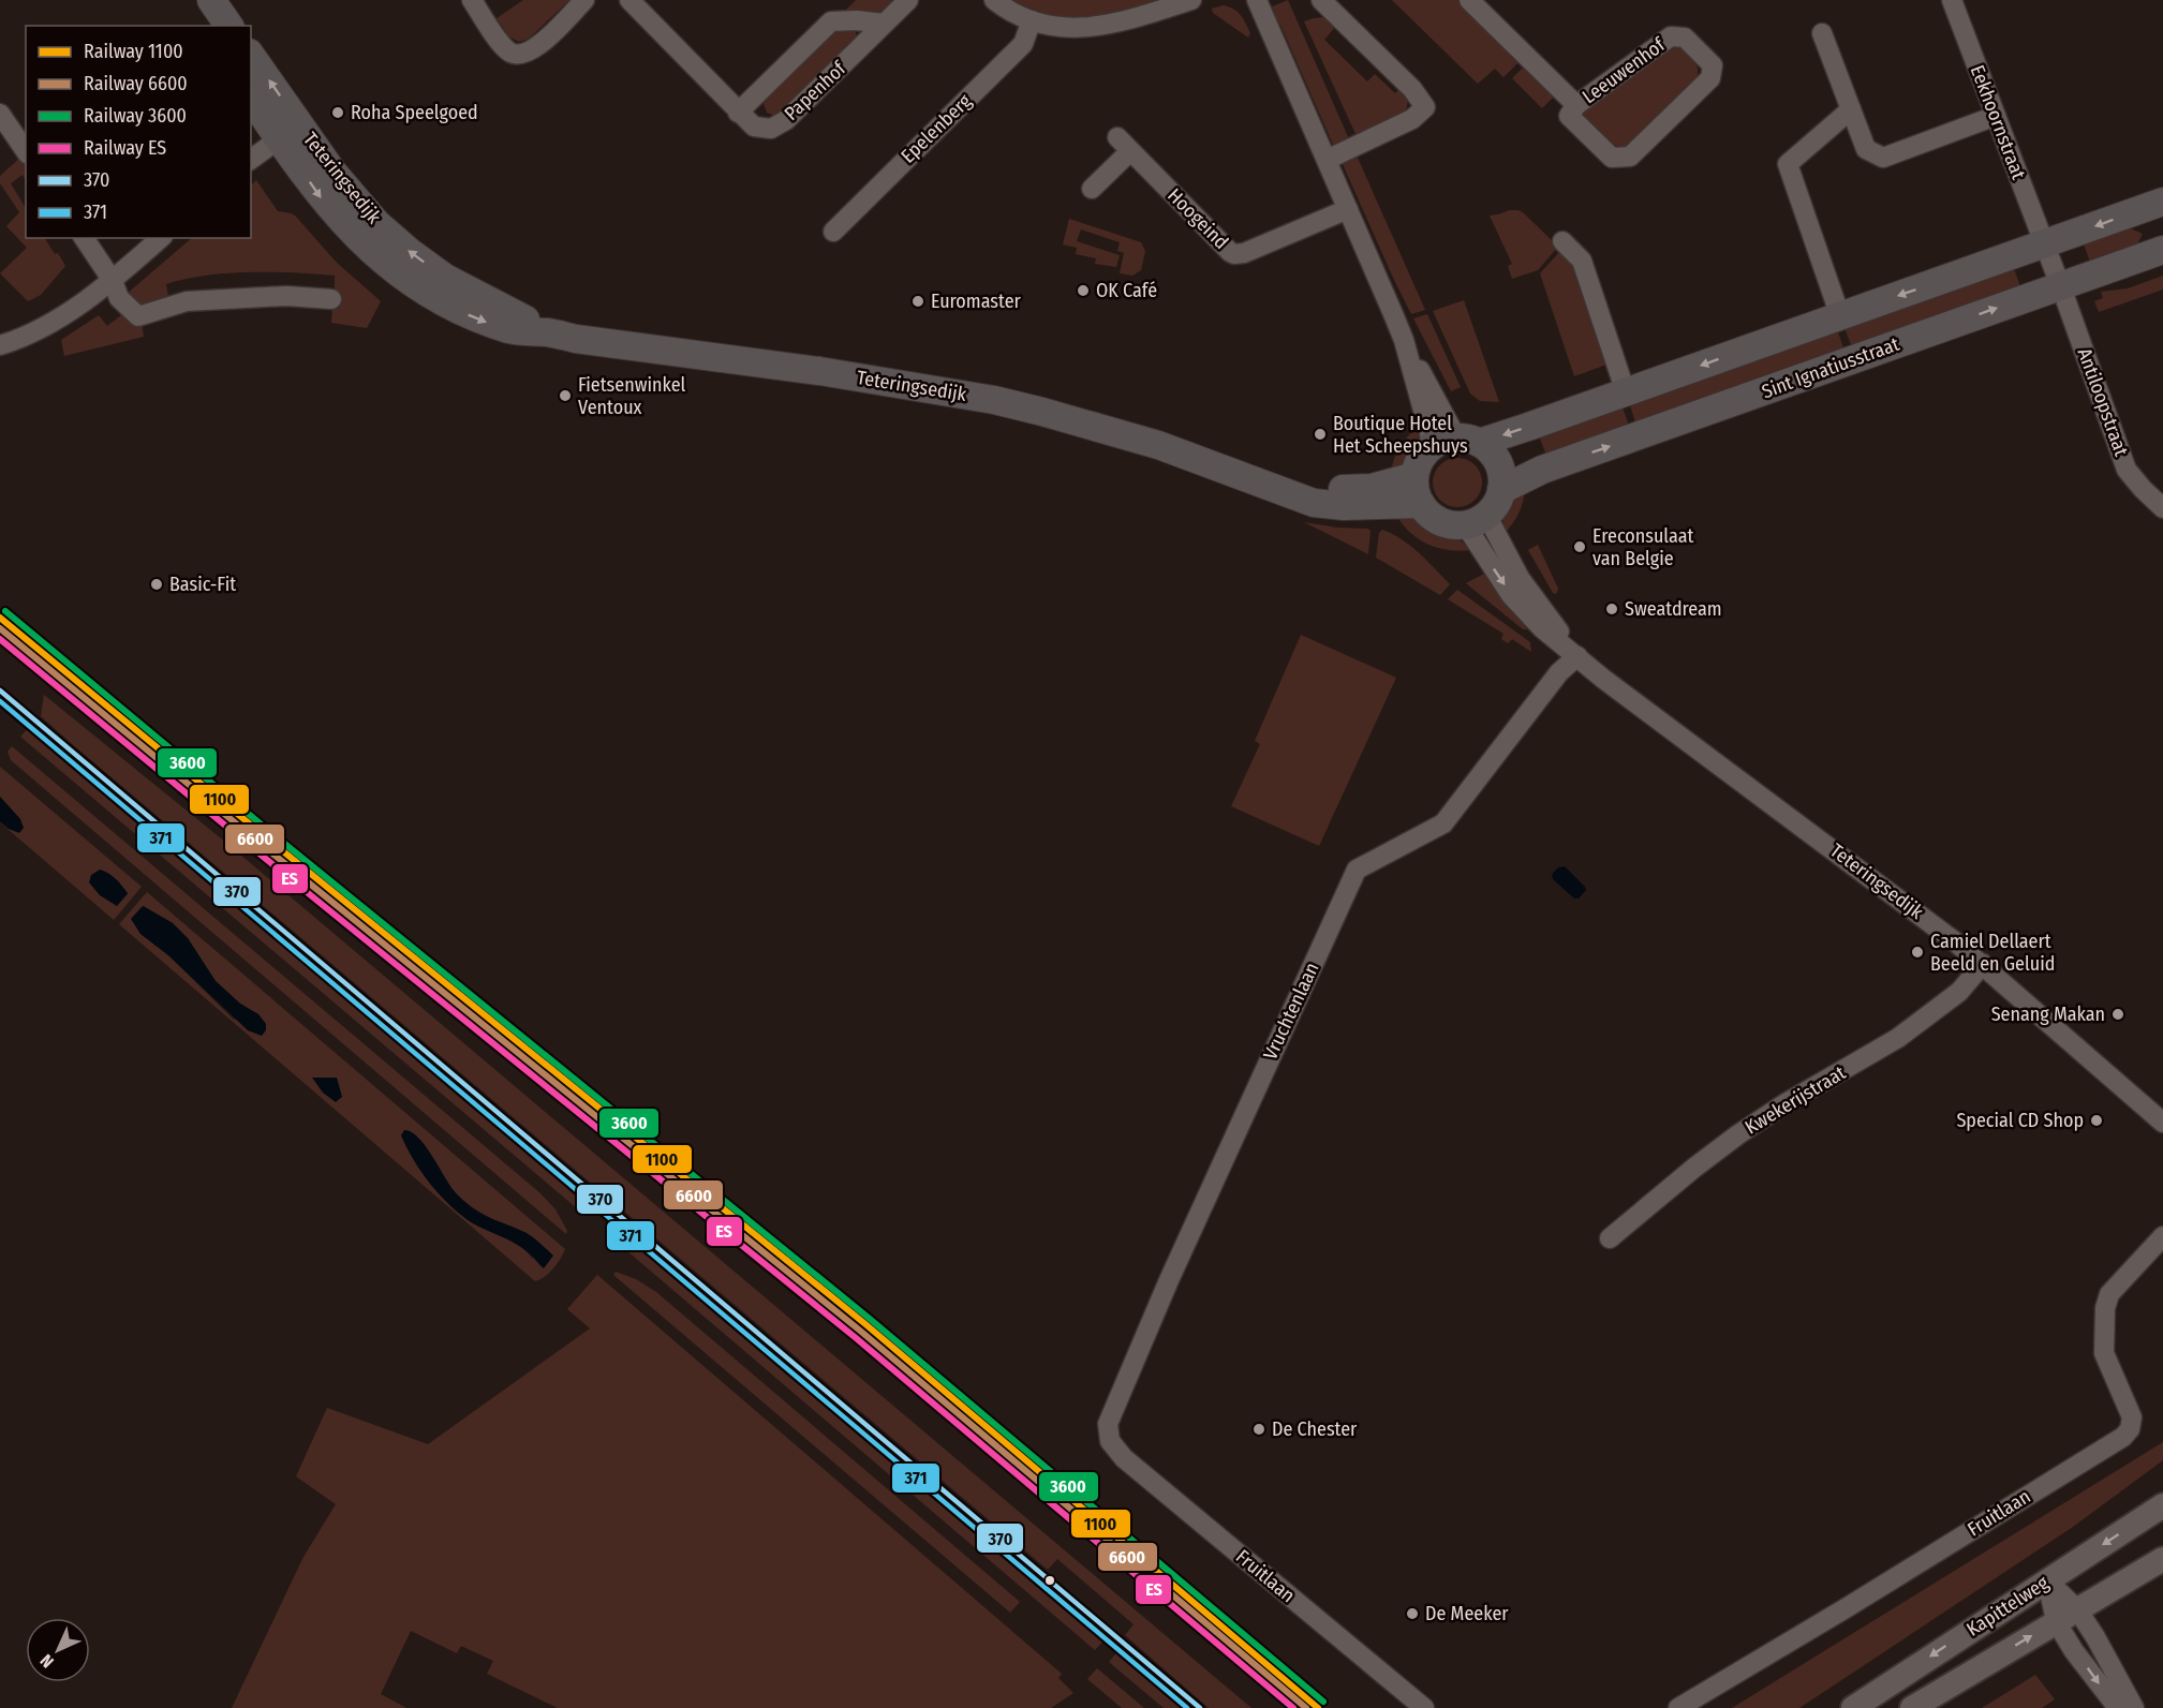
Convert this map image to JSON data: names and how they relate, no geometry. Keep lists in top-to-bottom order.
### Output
{
  "streets": {
    "main road": ["Teteringsedijk", "Sint Ignatiusstraat"],
    "street": [
      "Leeuwenhof",
      "Papenhof",
      "Eekhoornstraat",
      "Epelenberg",
      "Hoogeind",
      "Antiloopstraat",
      "Vruchtenlaan",
      "Kwekerijstraat",
      "Fruitlaan",
      "Kapittelweg"
    ]
  },
  "crossings": [
    ["Eekhoornstraat", "Sint Ignatiusstraat"],
    ["Eekhoornstraat", "Antiloopstraat"],
    ["Teteringsedijk", "Sint Ignatiusstraat"],
    ["Teteringsedijk", "Vruchtenlaan"],
    ["Teteringsedijk", "Kwekerijstraat"],
    ["Sint Ignatiusstraat", "Antiloopstraat"],
    ["Vruchtenlaan", "Fruitlaan"]
  ],
  "places": [
    "Roha Speelgoed",
    "OK Café",
    "Euromaster",
    "Fietsenwinkel Ventoux",
    "Boutique Hotel Het Scheepshuys",
    "Ereconsulaat van Belgie",
    "Basic-Fit",
    "Sweatdream",
    "Camiel Dellaert Beeld en Geluid",
    "Senang Makan",
    "Special CD Shop",
    "De Chester",
    "De Meeker"
  ],
  "lines": [
    "rail line 3600",
    "rail line 1100",
    "rail line 6600",
    "rail line ES",
    "transit line 370",
    "transit line 371"
  ],
  "legend": [
    "Railway 1100",
    "Railway 6600",
    "Railway 3600",
    "Railway ES",
    "370",
    "371"
  ],
  "north": "bottom left"
}
